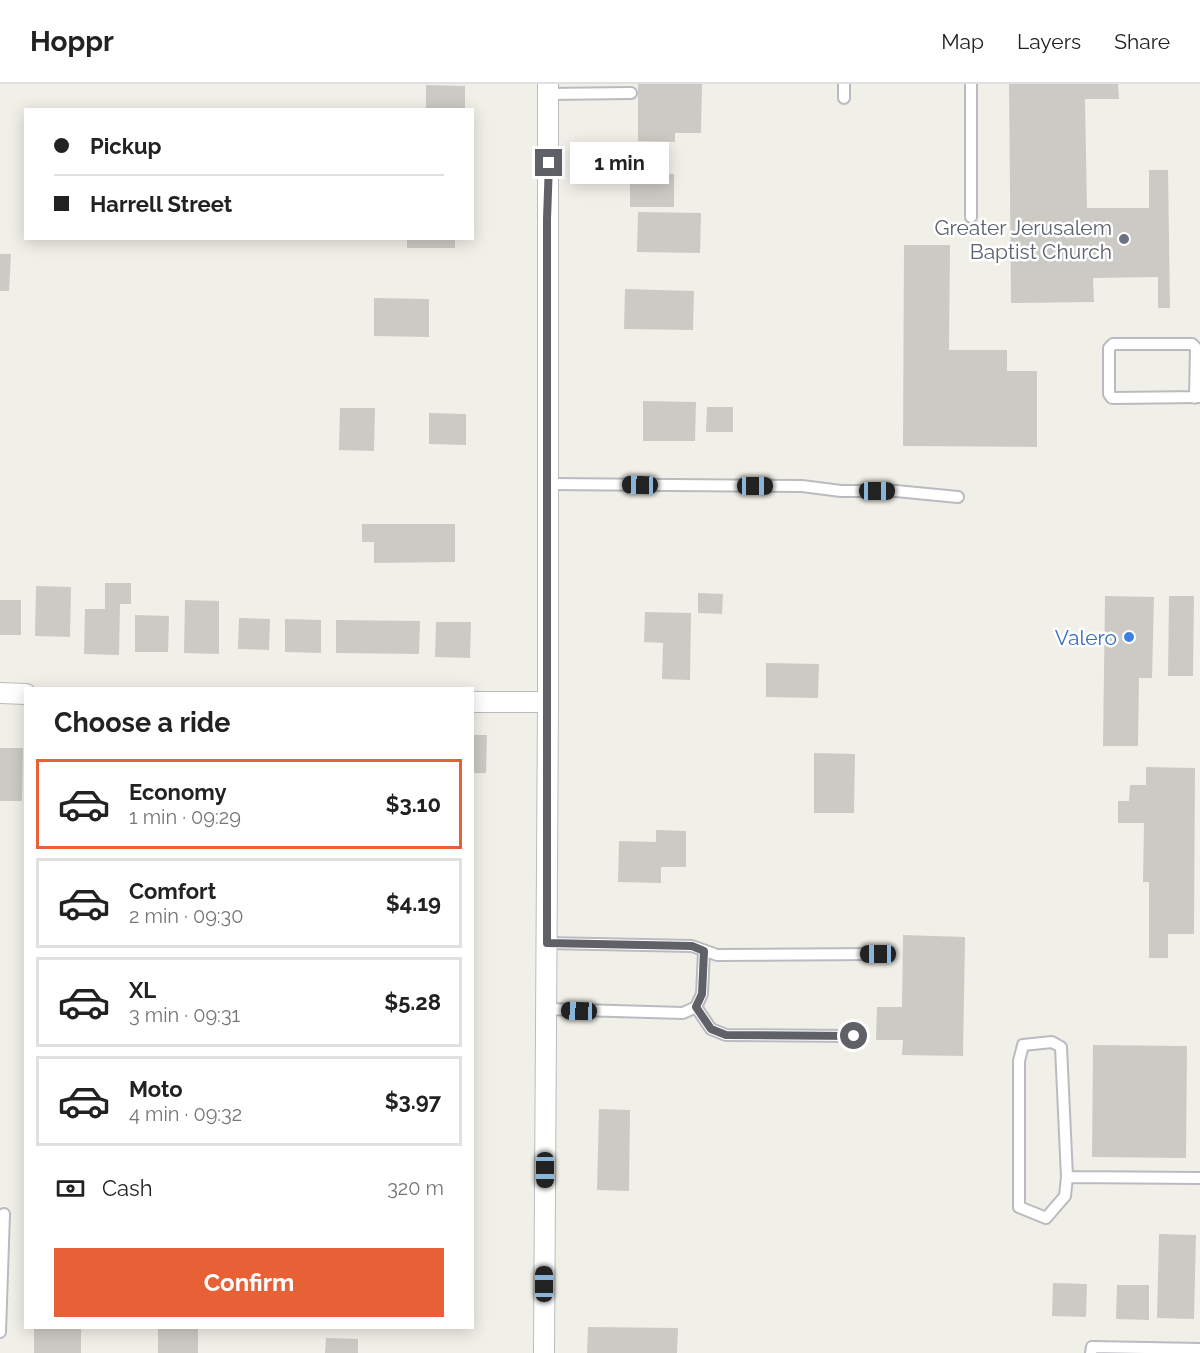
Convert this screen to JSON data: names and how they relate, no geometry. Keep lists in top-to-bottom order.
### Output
{
  "places": ["Greater Jerusalem Baptist Church", "Valero"],
  "page": {
    "header": "Hoppr",
    "nav": ["Map", "Layers", "Share"],
    "banner": ["Pickup", "Harrell Street"],
    "bubble": "1 min",
    "heading": "Choose a ride",
    "list": [
      {
        "name": "Economy",
        "note": "1 min · 09:29",
        "value": "$3.10"
      },
      {
        "name": "Comfort",
        "note": "2 min · 09:30",
        "value": "$4.19"
      },
      {
        "name": "XL",
        "note": "3 min · 09:31",
        "value": "$5.28"
      },
      {
        "name": "Moto",
        "note": "4 min · 09:32",
        "value": "$3.97"
      }
    ],
    "pay": ["Cash", "320 m"],
    "buttons": "Confirm"
  }
}
